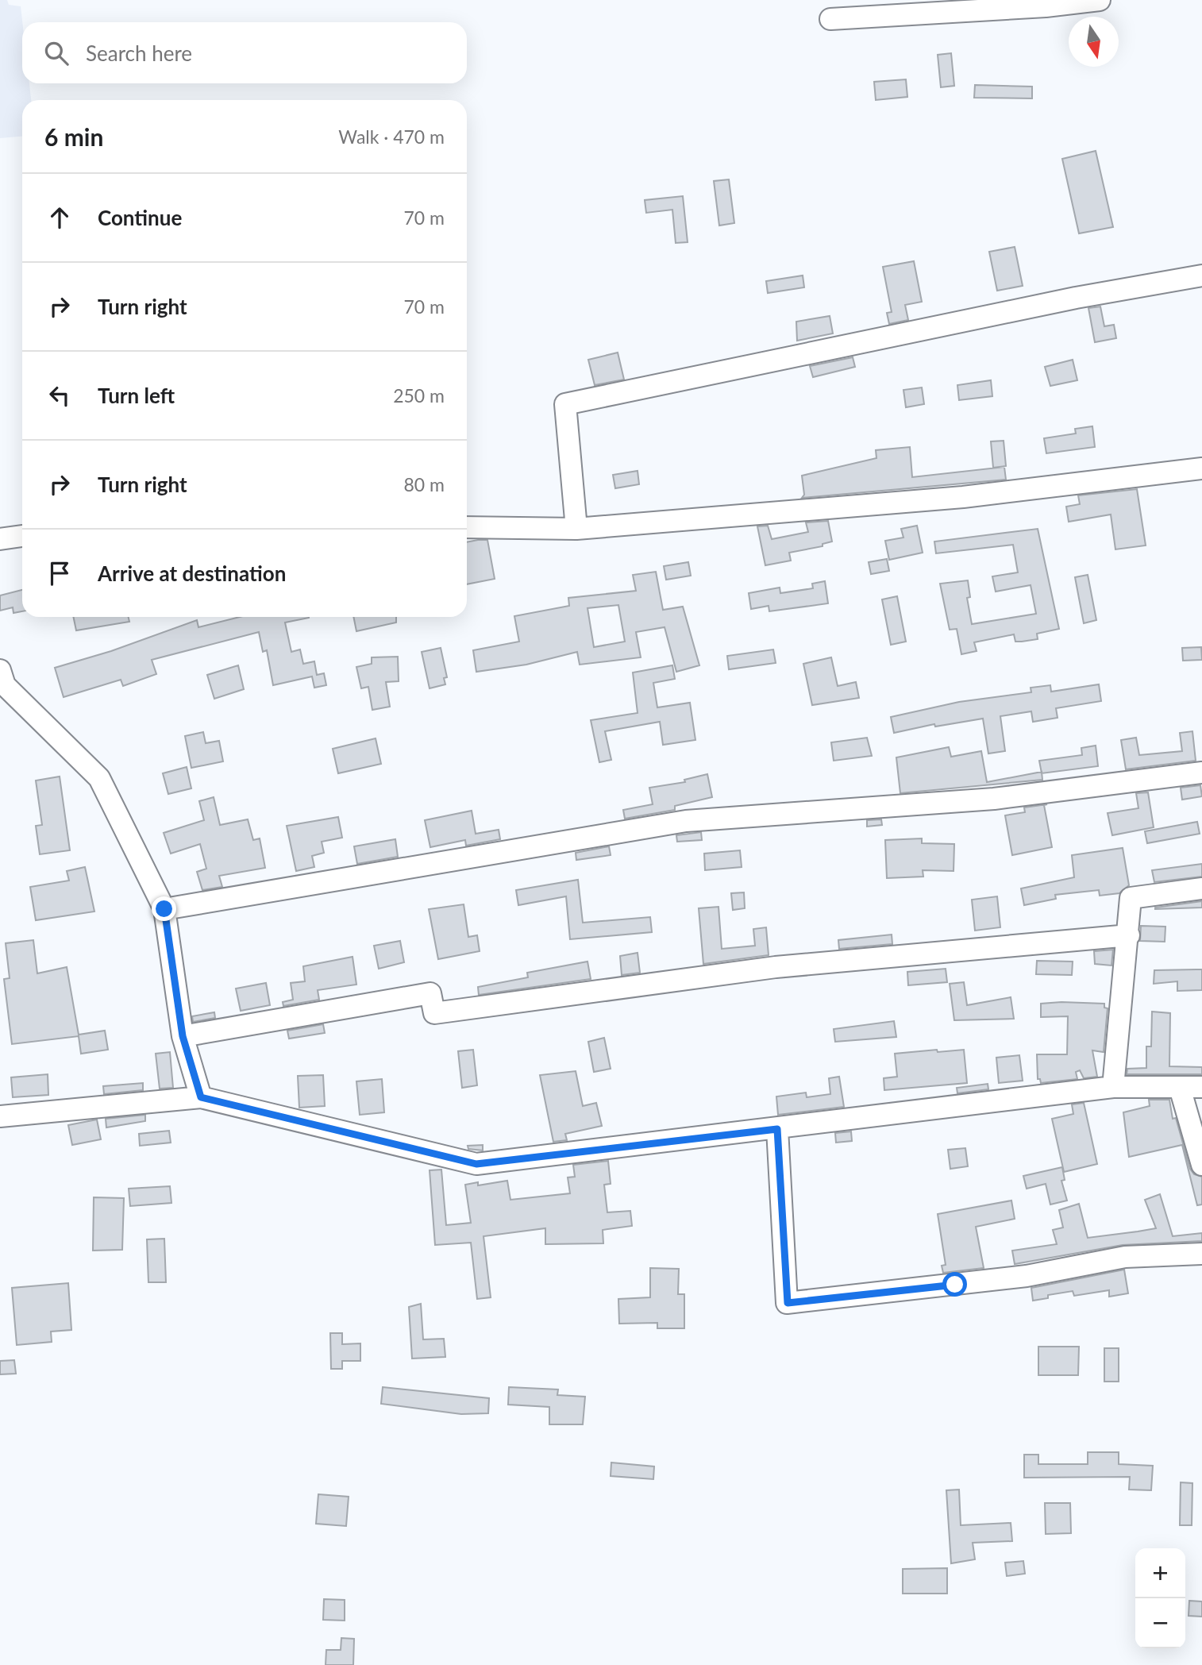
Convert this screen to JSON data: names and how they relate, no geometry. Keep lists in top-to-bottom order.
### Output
{
  "north": "bottom",
  "page": {
    "search": "Search here",
    "heading": ["6 min", "Walk · 470 m"],
    "list": [
      ["Continue", "70 m"],
      ["Turn right", "70 m"],
      ["Turn left", "250 m"],
      ["Turn right", "80 m"],
      "Arrive at destination"
    ],
    "map_buttons": ["+", "−"]
  }
}
